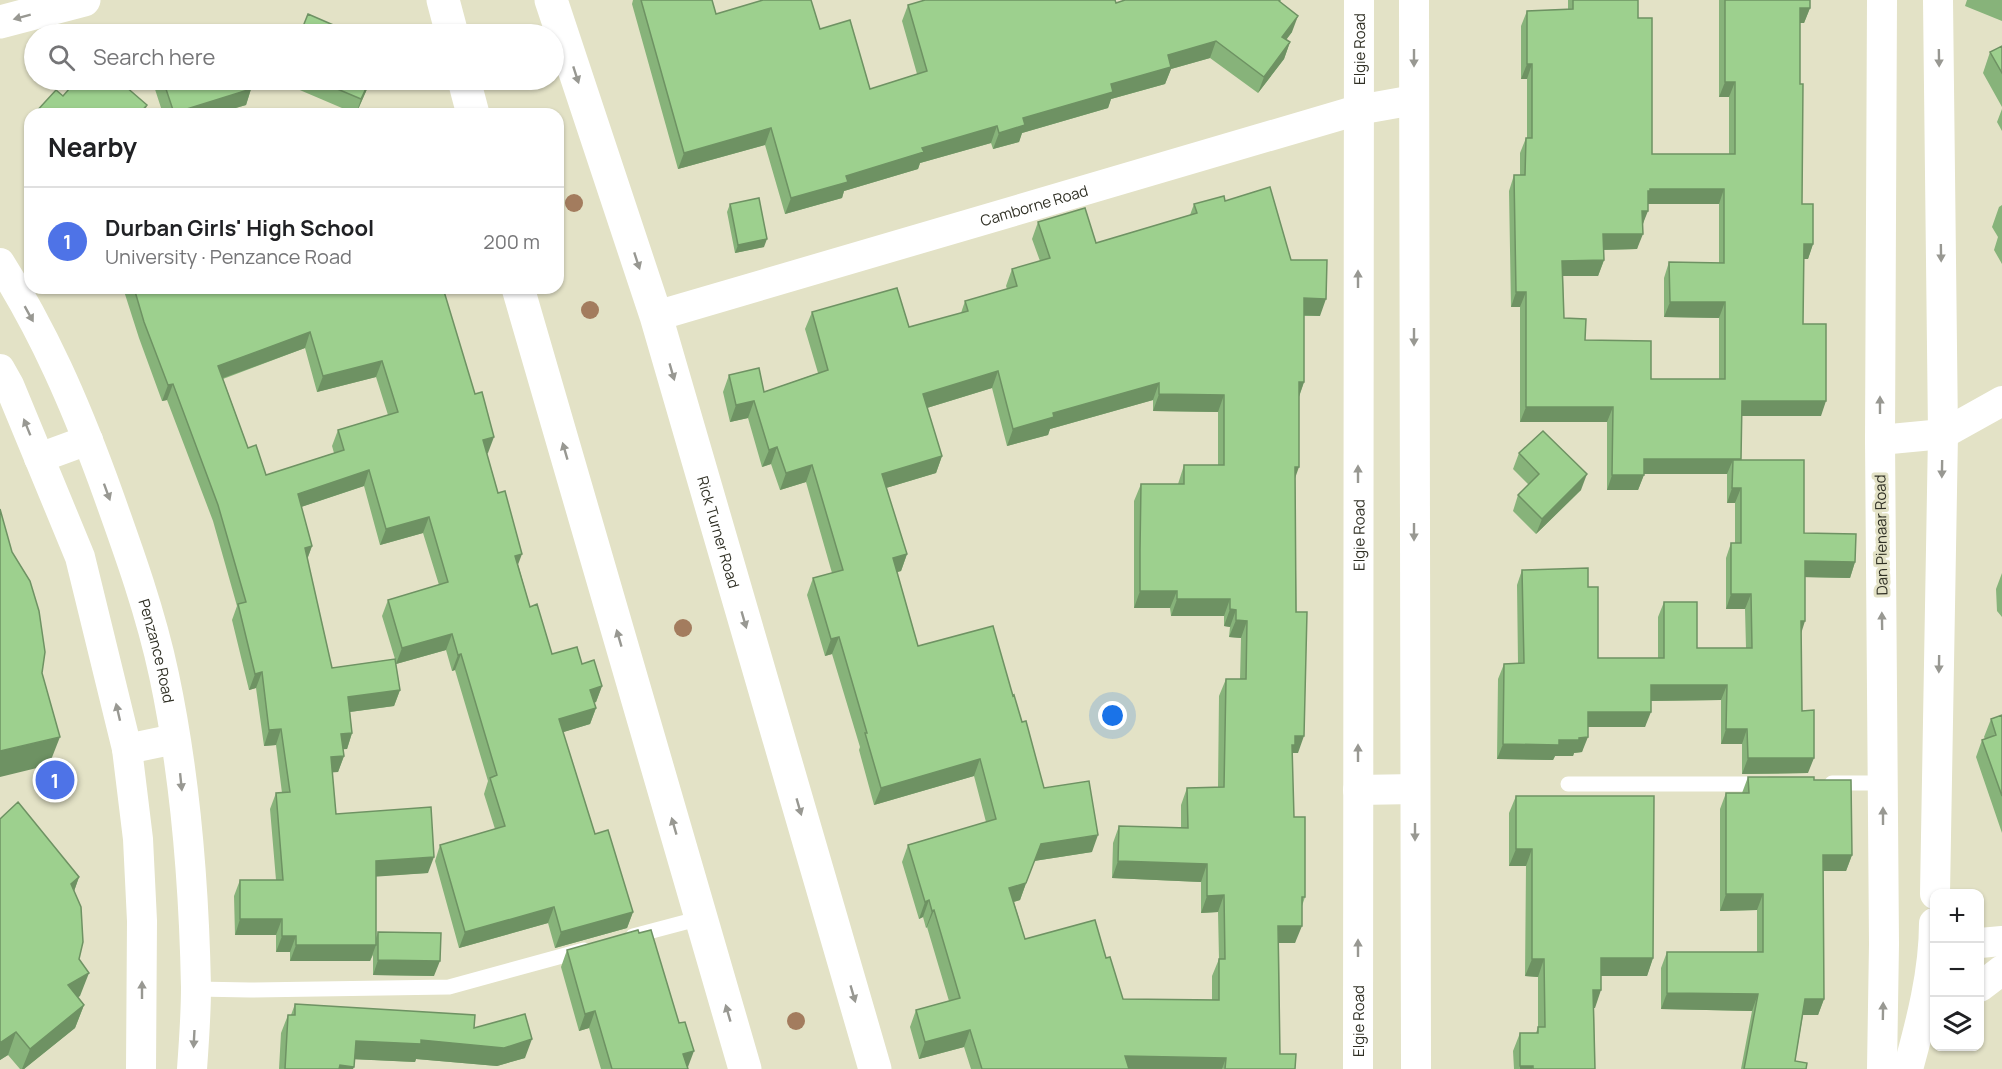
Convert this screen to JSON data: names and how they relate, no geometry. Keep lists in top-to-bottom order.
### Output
{
  "streets": {
    "main road": ["Rick Turner Road"],
    "street": [
      "Elgie Road",
      "Camborne Road",
      "Dan Pienaar Road",
      "Penzance Road"
    ]
  },
  "crossings": [
    ["Elgie Road", "Camborne Road"],
    ["Camborne Road", "Rick Turner Road"]
  ],
  "page": {
    "search": "Search here",
    "heading": "Nearby",
    "list": [
      {
        "mark": "1",
        "name": "Durban Girls' High School",
        "note": "University · Penzance Road",
        "value": "200 m"
      }
    ],
    "pins": "1",
    "map_buttons": ["+", "−"]
  }
}
